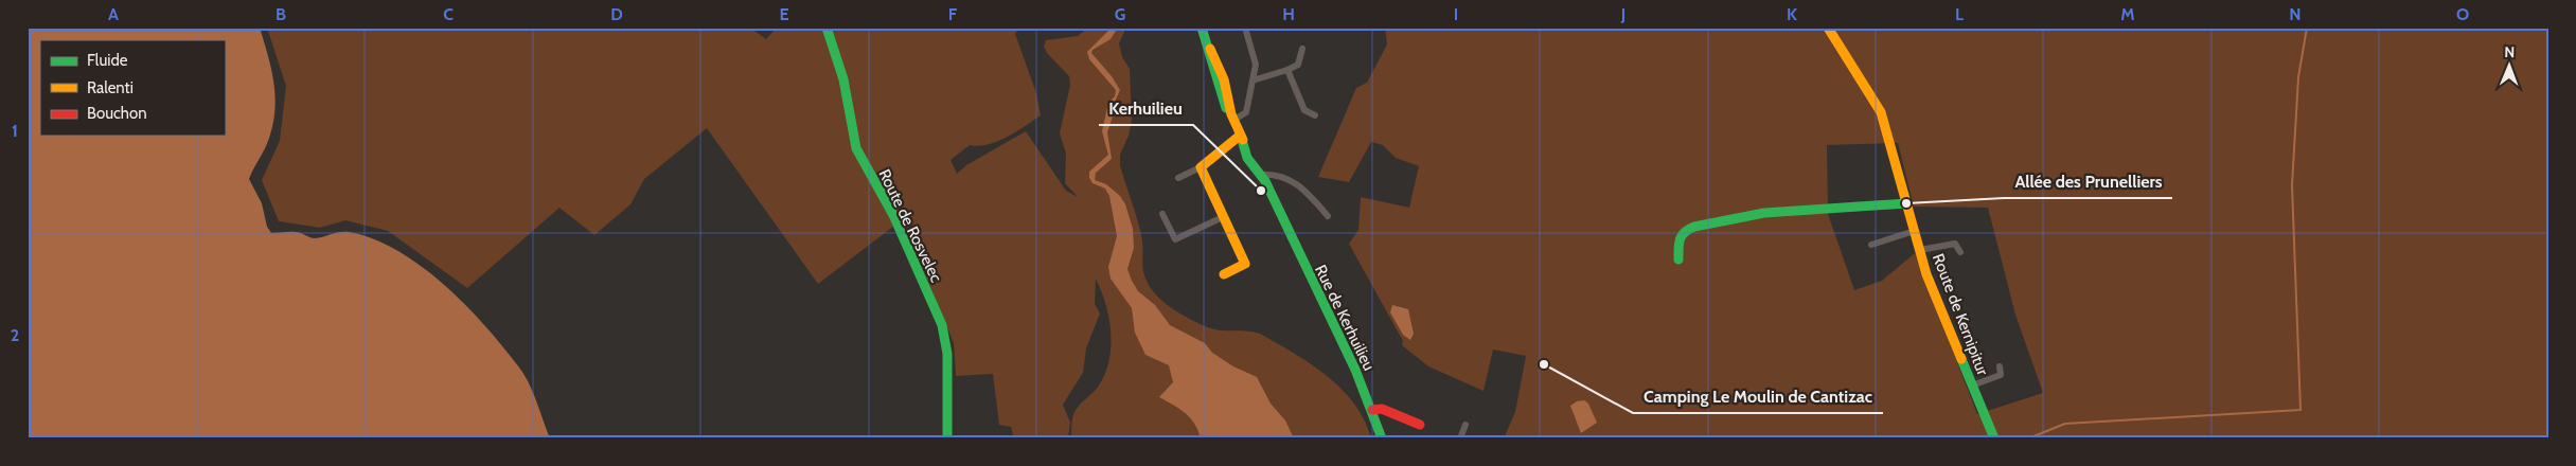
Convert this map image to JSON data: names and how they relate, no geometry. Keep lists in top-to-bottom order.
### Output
{
  "streets": {
    "street": ["Route de Rosvelec", "Route de Kernipitur", "Rue de Kerhuilieu"]
  },
  "places": ["Kerhuilieu", "Allée des Prunelliers", "Camping Le Moulin de Cantizac"],
  "legend": ["Fluide", "Ralenti", "Bouchon"],
  "north": "top",
  "grid": {
    "columns": [
      "A",
      "B",
      "C",
      "D",
      "E",
      "F",
      "G",
      "H",
      "I",
      "J",
      "K",
      "L",
      "M",
      "N",
      "O"
    ],
    "rows": ["1", "2"]
  }
}
